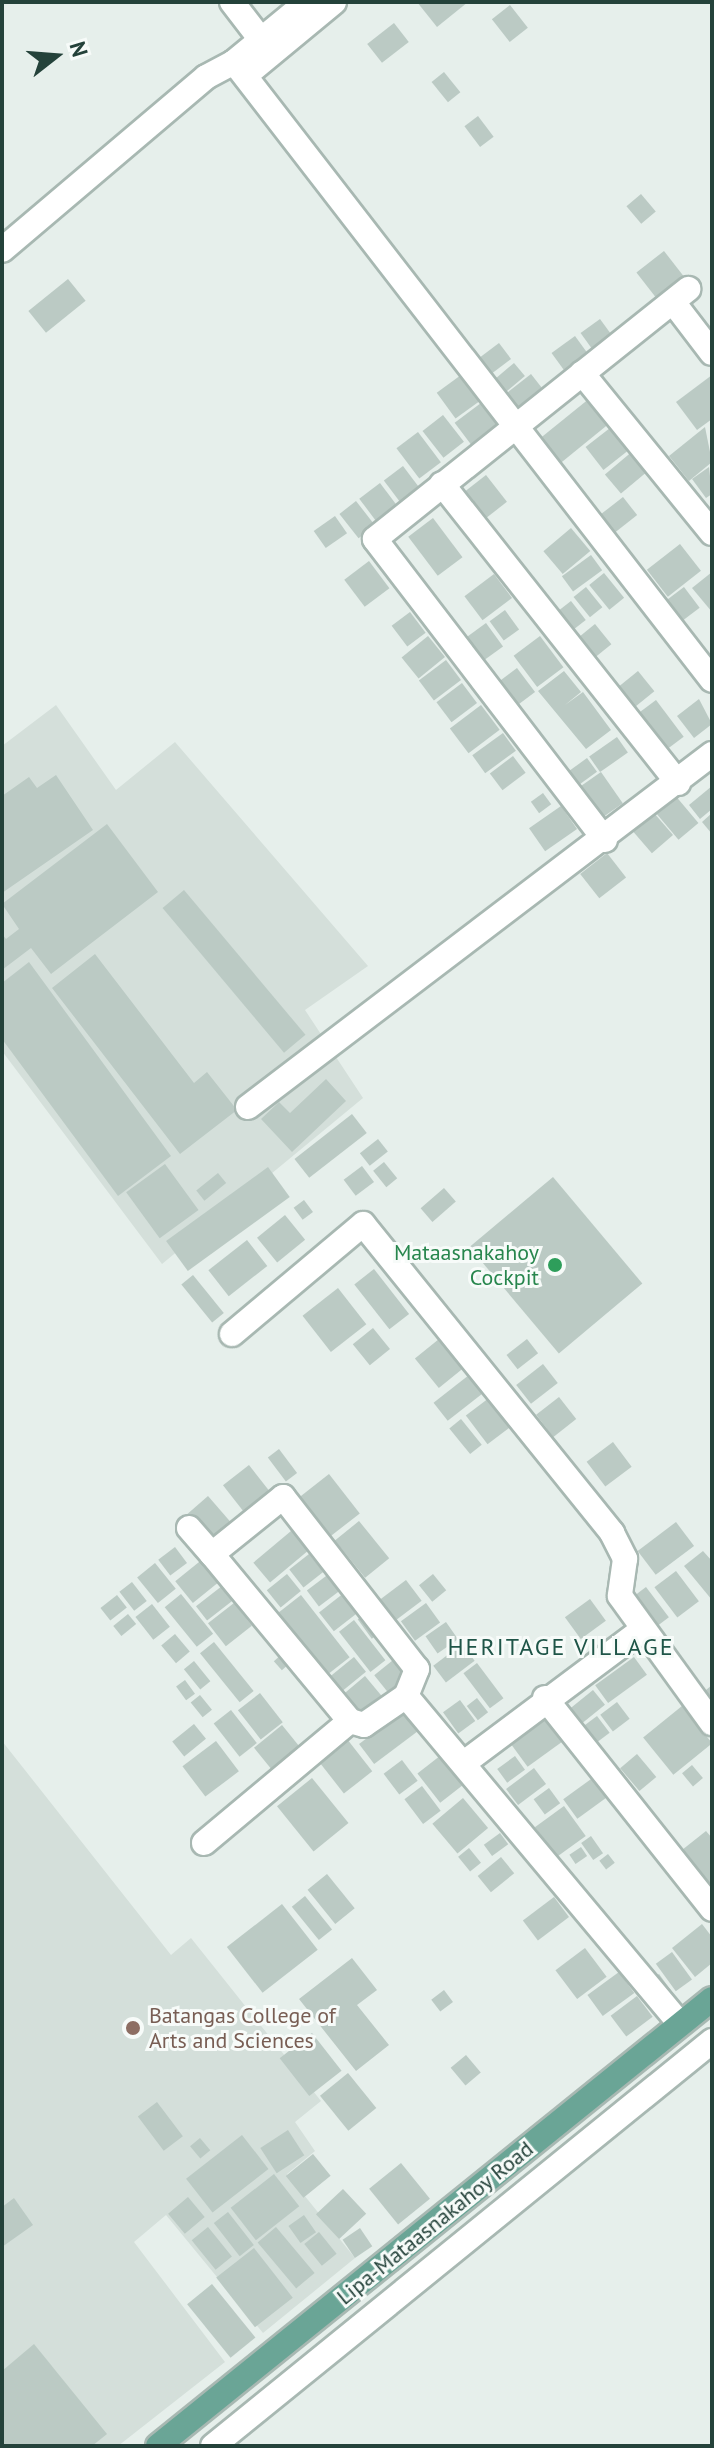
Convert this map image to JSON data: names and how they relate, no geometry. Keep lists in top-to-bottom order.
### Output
{
  "streets": {
    "main road": ["Lipa-Mataasnakahoy Road"]
  },
  "districts": ["HERITAGE VILLAGE"],
  "places": ["Mataasnakahoy Cockpit", "Batangas College of Arts and Sciences"],
  "north": "right"
}
